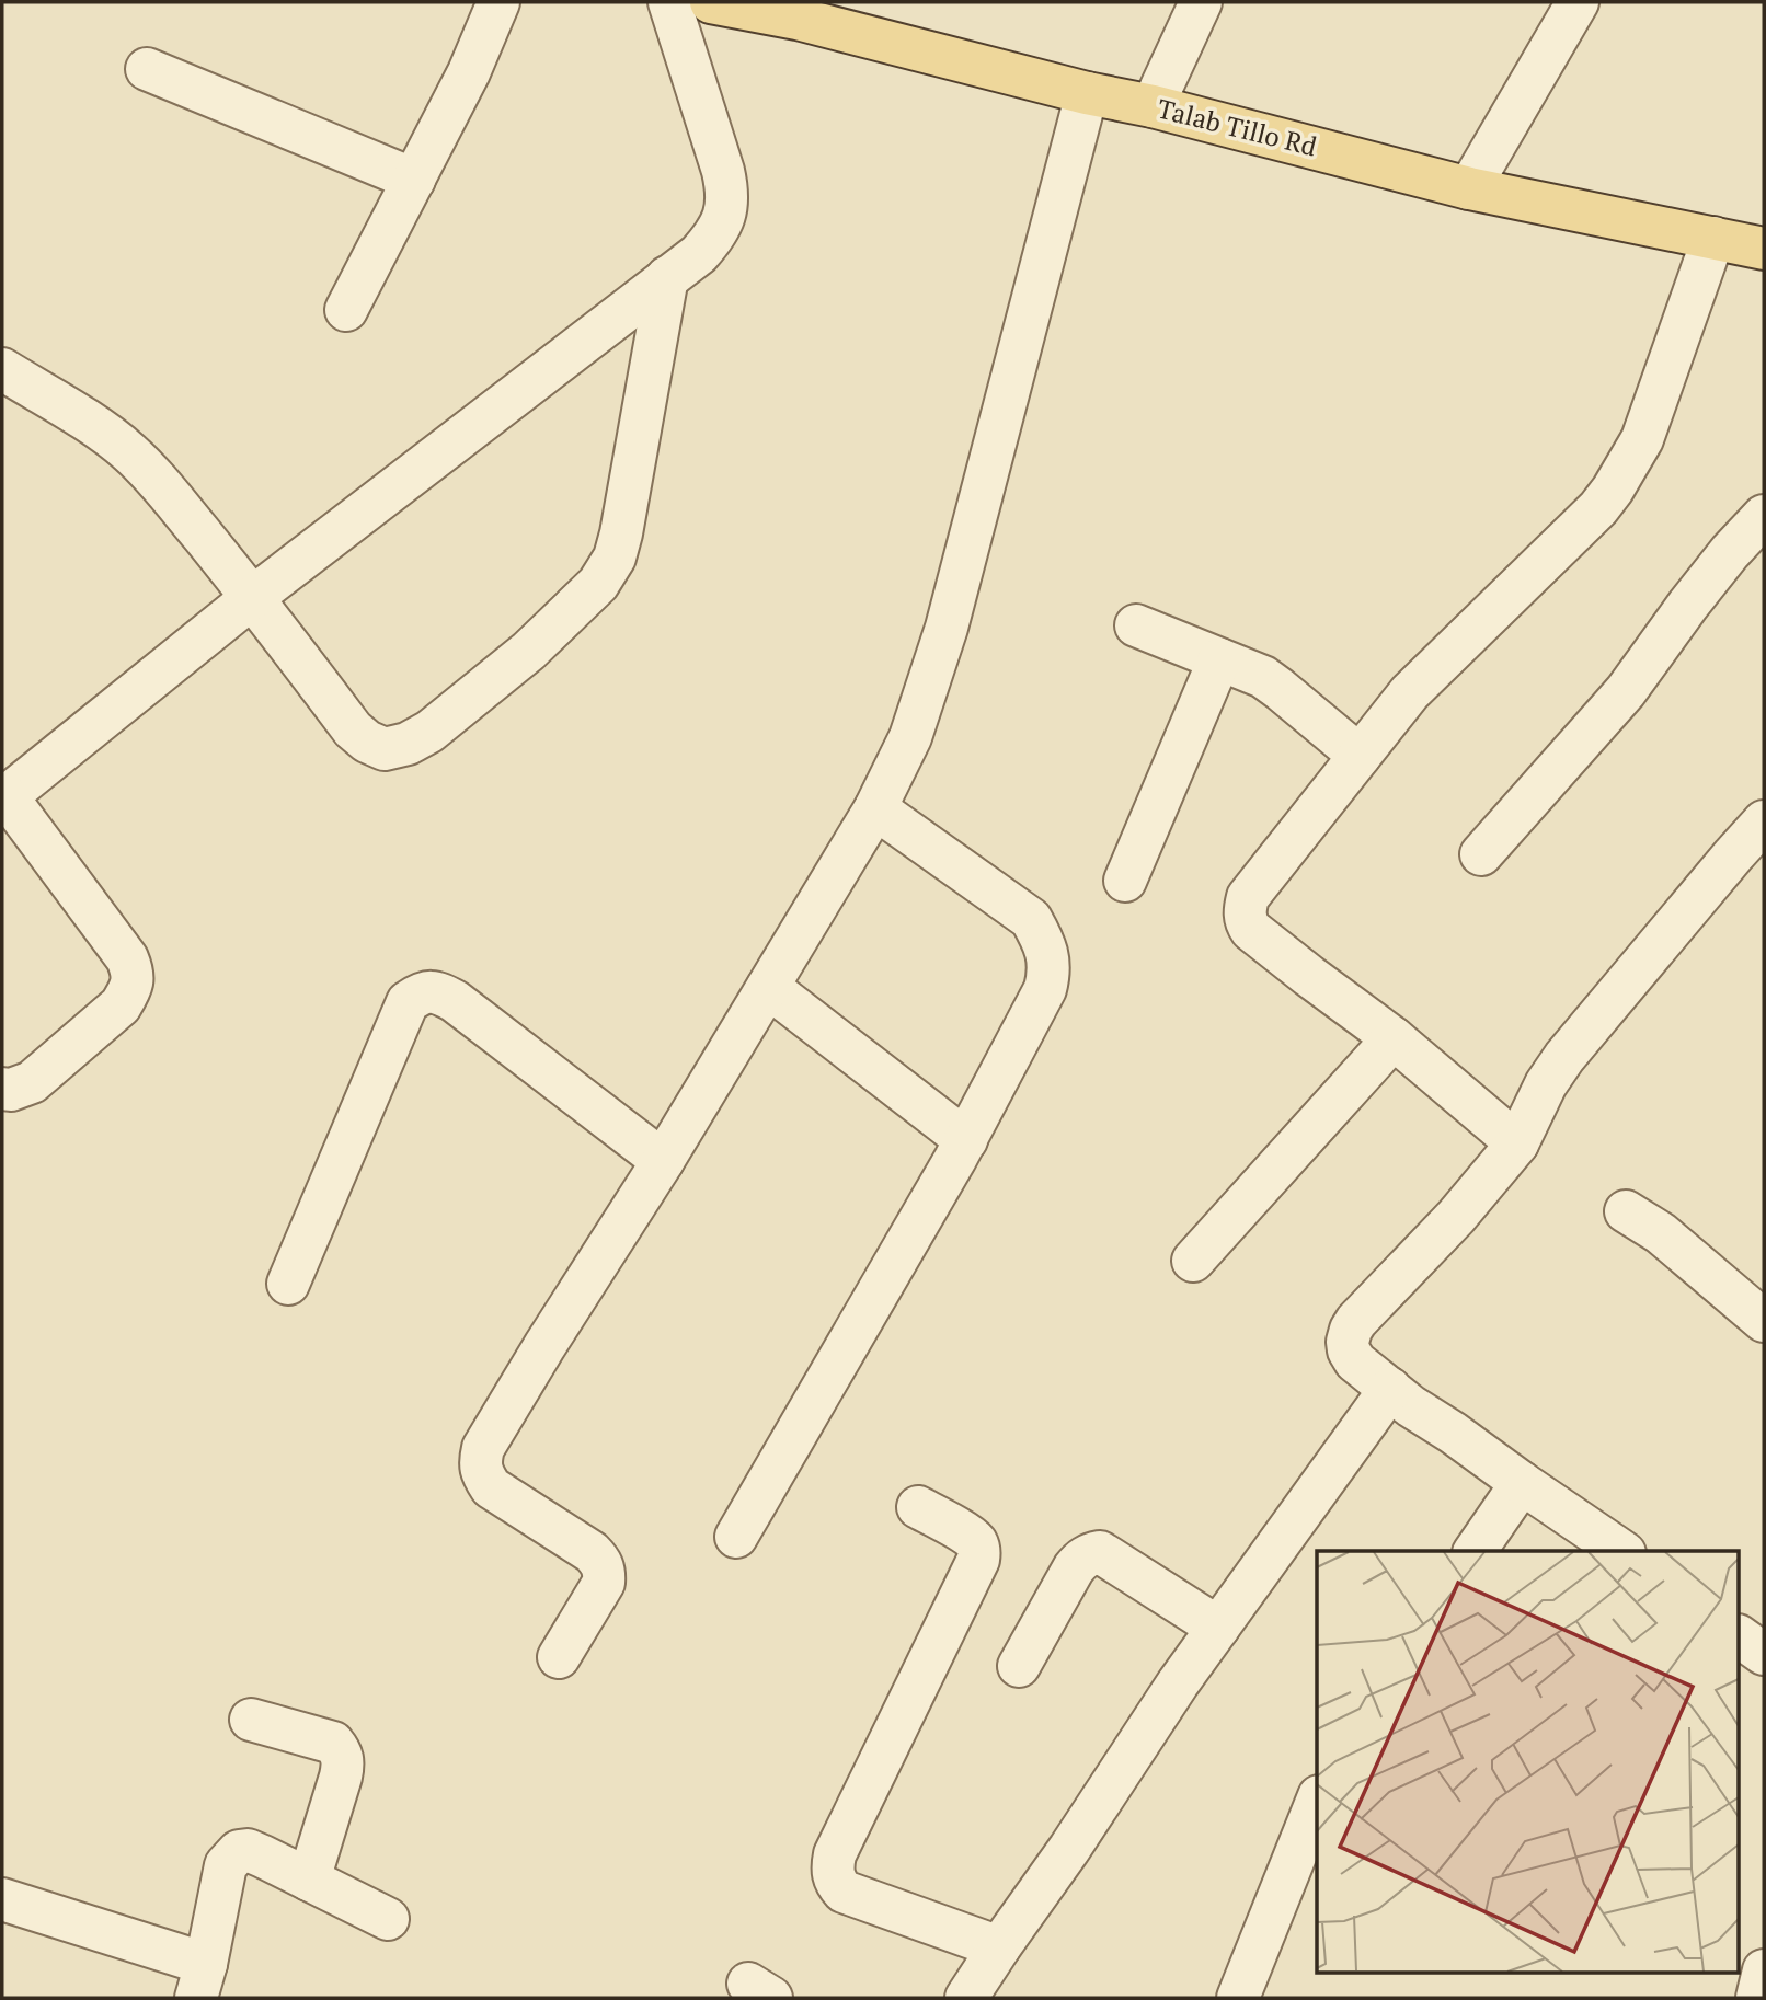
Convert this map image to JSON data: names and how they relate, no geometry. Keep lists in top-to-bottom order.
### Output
{
  "streets": {
    "main road": ["Talab Tillo Rd"]
  }
}
